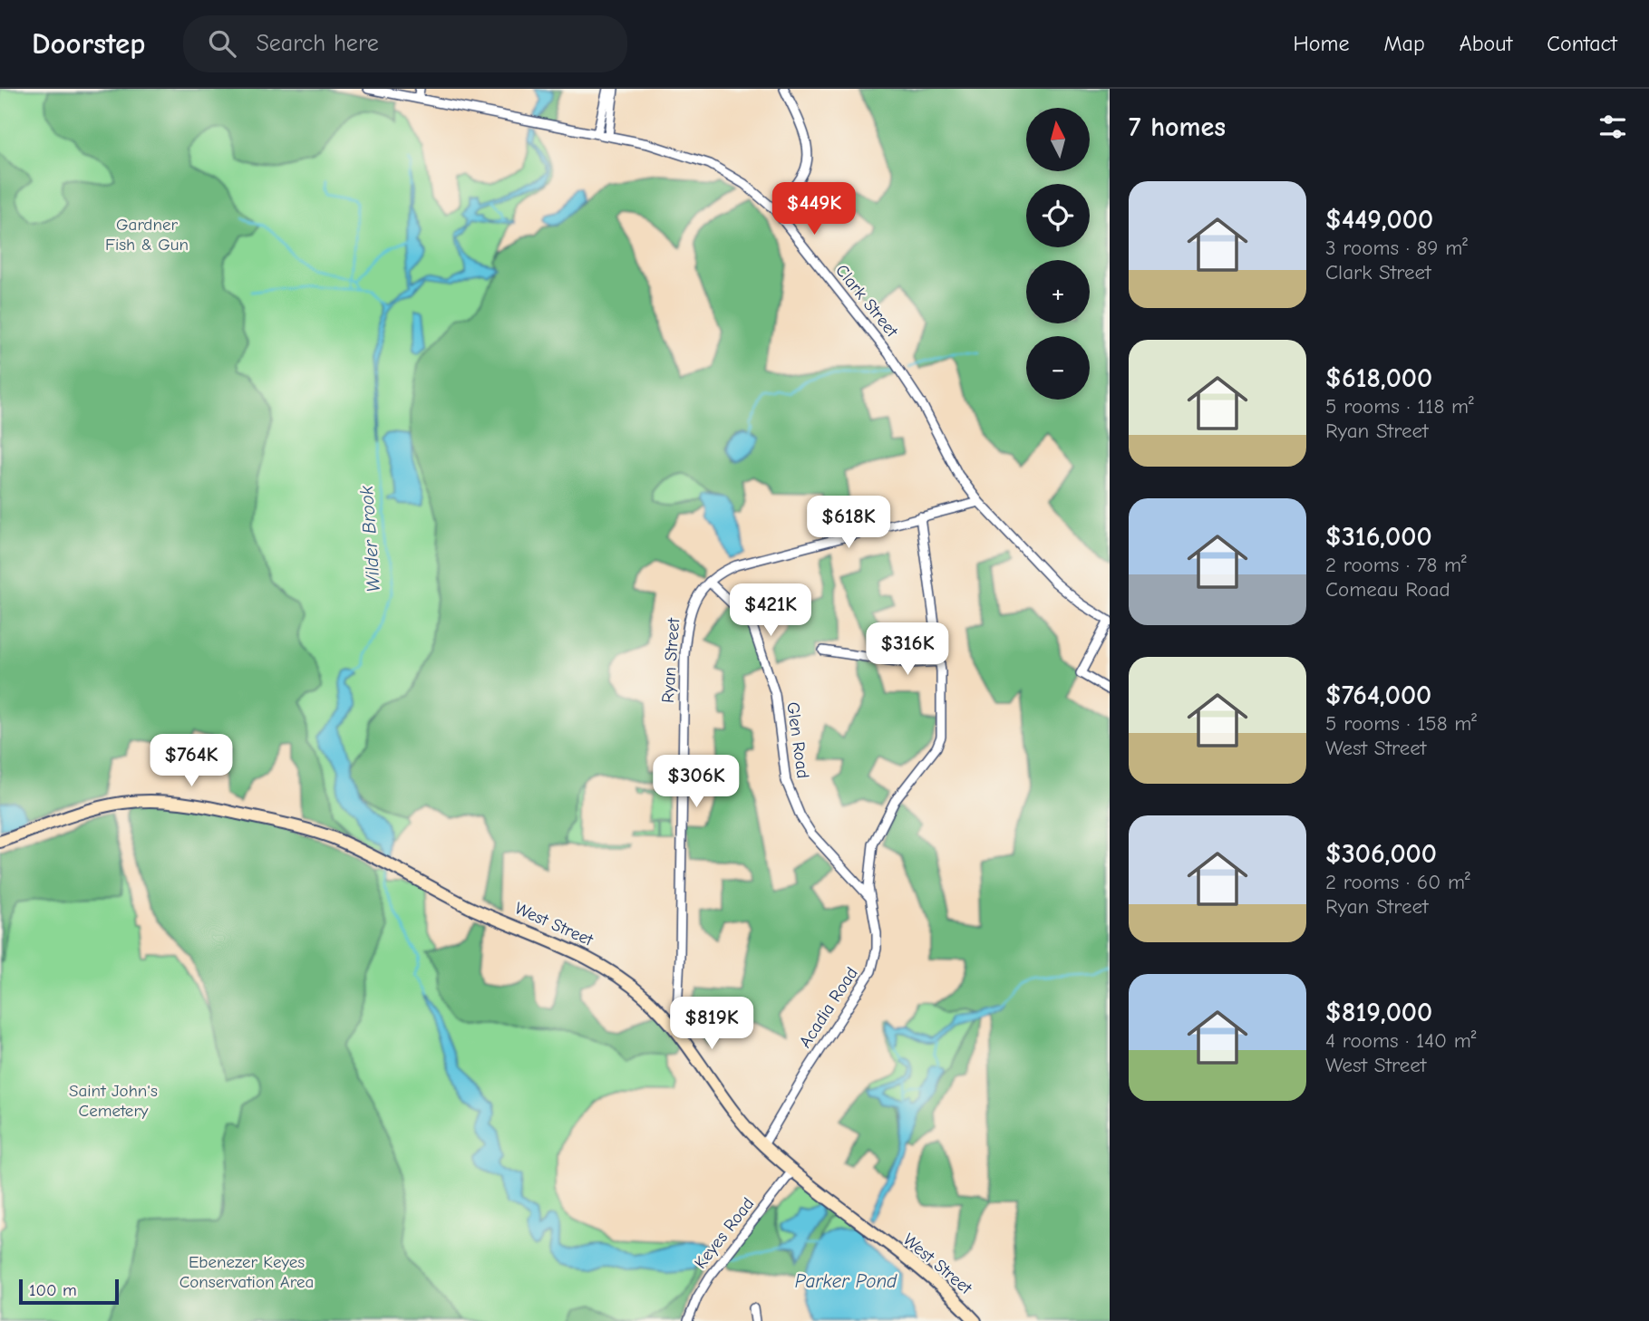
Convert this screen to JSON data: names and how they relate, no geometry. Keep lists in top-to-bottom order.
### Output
{
  "streets": {
    "main road": ["West Street"],
    "street": [
      "Clark Street",
      "Ryan Street",
      "Glen Road",
      "Acadia Road",
      "Keyes Road"
    ]
  },
  "crossings": [
    ["Clark Street", "Ryan Street"],
    ["Ryan Street", "Glen Road"],
    ["Ryan Street", "West Street"],
    ["Ryan Street", "Acadia Road"],
    ["Glen Road", "Acadia Road"],
    ["West Street", "Acadia Road"],
    ["West Street", "Keyes Road"]
  ],
  "water": ["Wilder Brook", "Parker Pond"],
  "parks": ["Gardner Fish & Gun", "Saint John's Cemetery", "Ebenezer Keyes Conservation Area"],
  "scale_bar": "100 m",
  "north": "top",
  "page": {
    "header": "Doorstep",
    "search": "Search here",
    "nav": [
      "Home",
      "Map",
      "About",
      "Contact"
    ],
    "heading": "7 homes",
    "map_buttons": ["+", "−"],
    "list": [
      {
        "name": "$449,000",
        "note": "3 rooms · 89 m² · Clark Street"
      },
      {
        "name": "$618,000",
        "note": "5 rooms · 118 m² · Ryan Street"
      },
      {
        "name": "$316,000",
        "note": "2 rooms · 78 m² · Comeau Road"
      },
      {
        "name": "$764,000",
        "note": "5 rooms · 158 m² · West Street"
      },
      {
        "name": "$306,000",
        "note": "2 rooms · 60 m² · Ryan Street"
      },
      {
        "name": "$819,000",
        "note": "4 rooms · 140 m² · West Street"
      }
    ],
    "price": [
      "$449K",
      "$618K",
      "$421K",
      "$316K",
      "$764K",
      "$306K",
      "$819K"
    ],
    "scale": "100 m"
  }
}
